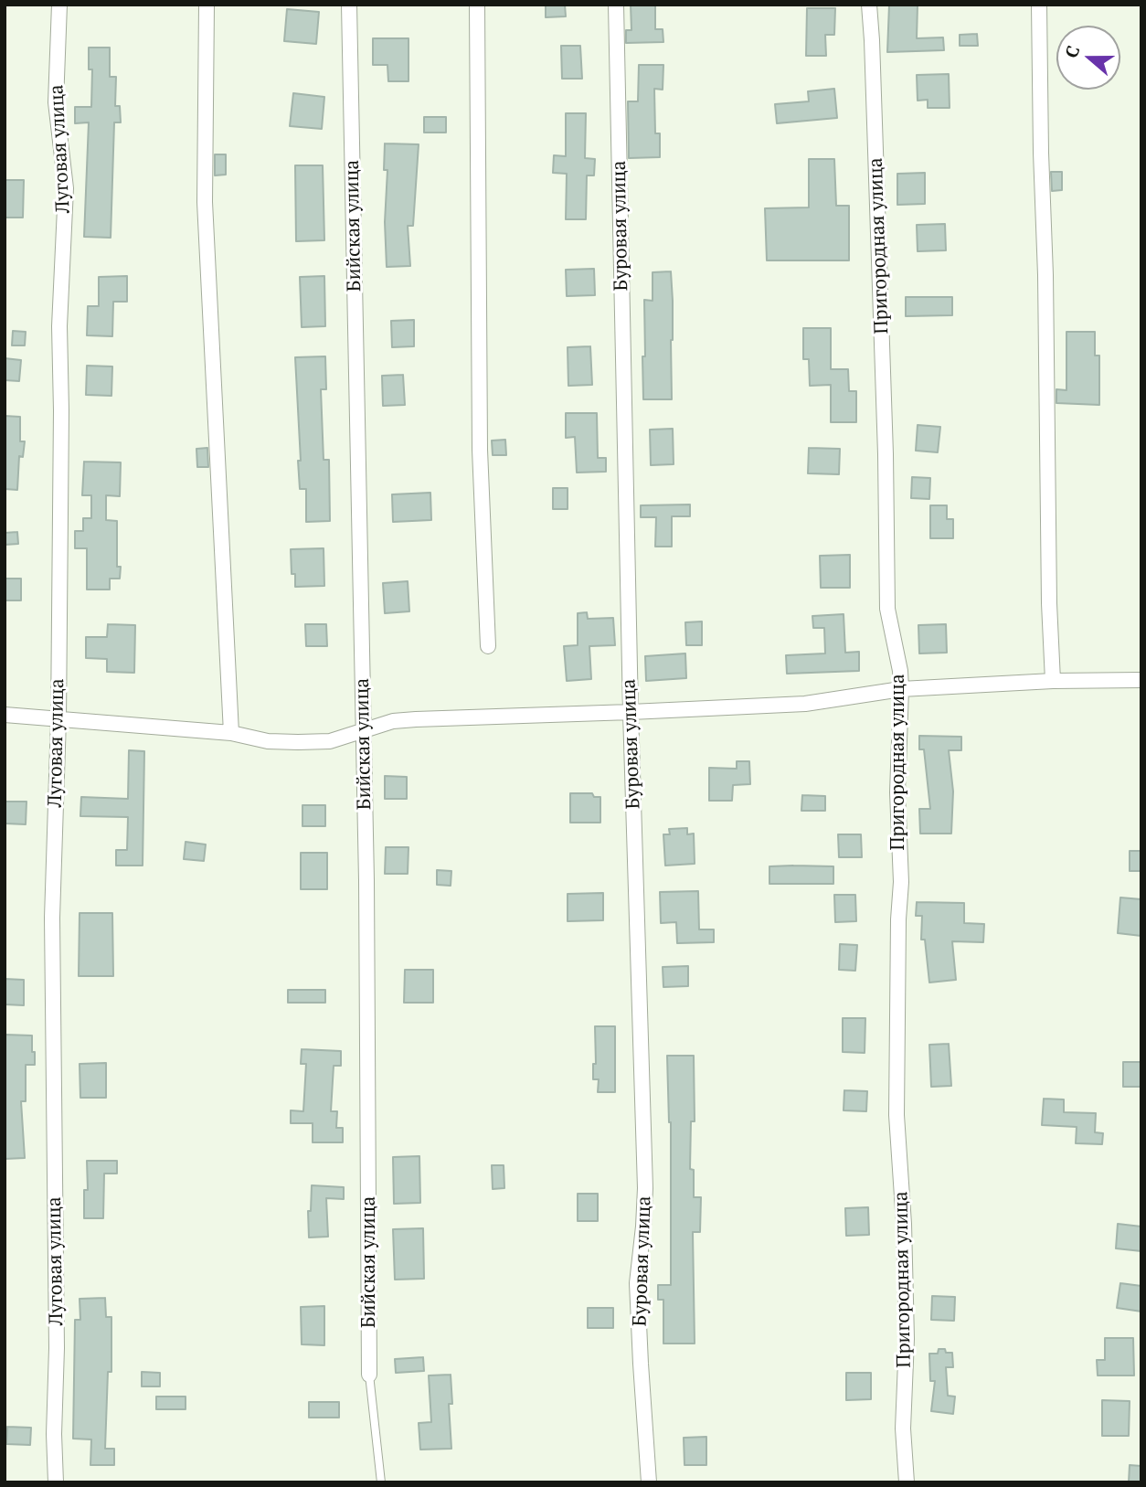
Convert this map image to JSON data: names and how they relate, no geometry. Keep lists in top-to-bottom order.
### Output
{
  "streets": {
    "street": [
      "Луговая улица",
      "Бийская улица",
      "Буровая улица",
      "Пригородная улица"
    ]
  },
  "north": "left"
}
